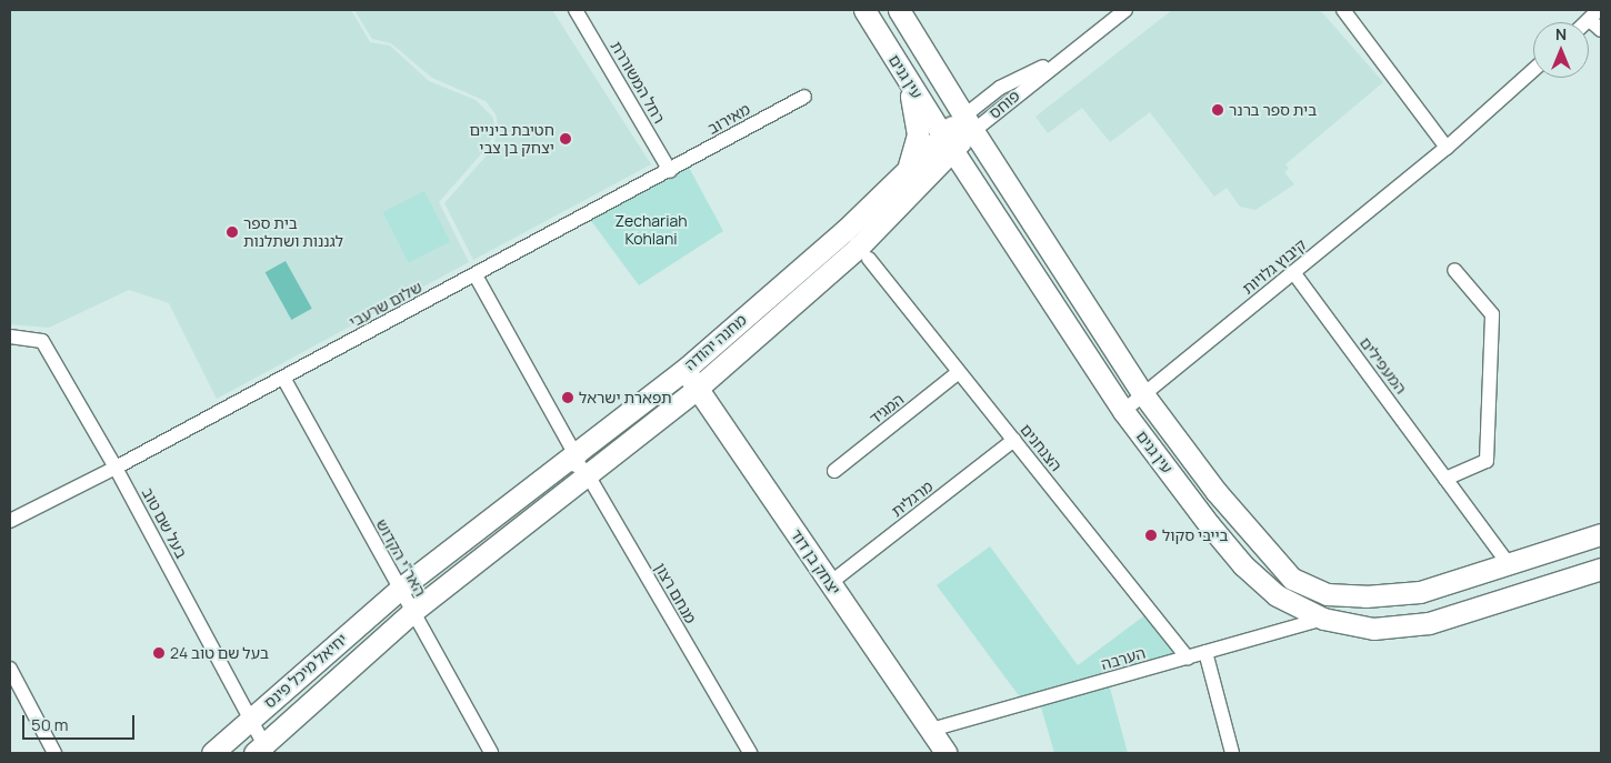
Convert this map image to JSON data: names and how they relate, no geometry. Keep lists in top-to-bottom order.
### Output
{
  "streets": {
    "main road": [
      "עין גנים",
      "פוחס",
      "מחנה יהודה",
      "יצחק בן דוד",
      "יחיאל מיכל פינס"
    ],
    "street": [
      "רחל המשוררת",
      "מאירוב",
      "קיבוץ גלויות",
      "שלום שרעבי",
      "המעפילים",
      "המגיד",
      "הצנחנים",
      "מרגלית",
      "בעל שם טוב",
      "האר\"י הקדוש",
      "מנחם רצון",
      "הערבה"
    ]
  },
  "crossings": [
    ["עין גנים", "פוחס"],
    ["עין גנים", "קיבוץ גלויות"],
    ["עין גנים", "מחנה יהודה"],
    ["עין גנים", "המעפילים"],
    ["עין גנים", "הערבה"],
    ["רחל המשוררת", "מאירוב"],
    ["רחל המשוררת", "שלום שרעבי"],
    ["פוחס", "מחנה יהודה"],
    ["מאירוב", "שלום שרעבי"],
    ["קיבוץ גלויות", "המעפילים"],
    ["שלום שרעבי", "בעל שם טוב"],
    ["שלום שרעבי", "האר\"י הקדוש"],
    ["מחנה יהודה", "האר\"י הקדוש"],
    ["מחנה יהודה", "יצחק בן דוד"],
    ["מחנה יהודה", "מנחם רצון"],
    ["מחנה יהודה", "יחיאל מיכל פינס"],
    ["המגיד", "הצנחנים"],
    ["הצנחנים", "מרגלית"],
    ["הצנחנים", "הערבה"],
    ["מרגלית", "יצחק בן דוד"],
    ["בעל שם טוב", "יחיאל מיכל פינס"],
    ["האר\"י הקדוש", "יחיאל מיכל פינס"],
    ["יצחק בן דוד", "הערבה"]
  ],
  "parks": ["Zechariah Kohlani"],
  "places": [
    "בית ספר ברנר",
    "חטיבת ביניים יצחק בן צבי",
    "בית ספר לגננות ושתלנות",
    "תפארת ישראל",
    "בייבי סקול",
    "בעל שם טוב 24"
  ],
  "scale_bar": "50 m",
  "north": "top"
}
